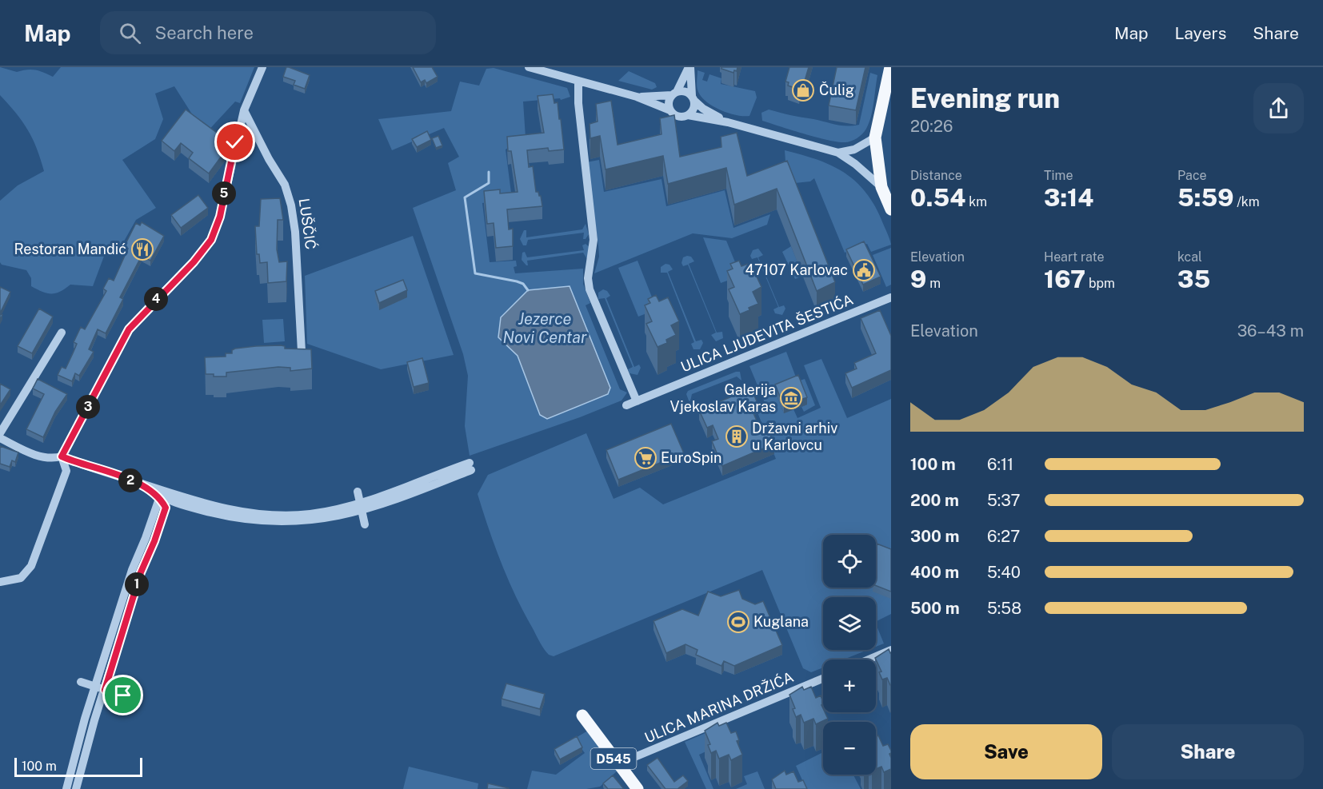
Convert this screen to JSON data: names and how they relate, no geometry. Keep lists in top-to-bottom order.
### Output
{
  "streets": {
    "main road": ["D545"],
    "street": ["LUŠČIĆ", "ULICA LJUDEVITA ŠESTIĆA", "ULICA MARINA DRŽIĆA"]
  },
  "crossings": [
    ["ULICA MARINA DRŽIĆA", "D545"]
  ],
  "water": ["Jezerce Novi Centar"],
  "places": {
    "shop": ["Čulig"],
    "restaurant": ["Restoran Mandić"],
    "public building": ["47107 Karlovac"],
    "museum": ["Galerija Vjekoslav Karas"],
    "building": ["Državni arhiv u Karlovcu"],
    "supermarket": ["EuroSpin"],
    "sports": ["Kuglana"]
  },
  "scale_bar": "100 m",
  "page": {
    "header": "Map",
    "search": "Search here",
    "nav": ["Map", "Layers", "Share"],
    "heading": ["Evening run", "20:26"],
    "stats": [
      ["Distance", "0.54 km"],
      ["Time", "3:14"],
      ["Pace", "5:59 /km"],
      ["Elevation", "9 m"],
      ["Heart rate", "167 bpm"],
      ["kcal", "35"]
    ],
    "pins": [
      "5",
      "4",
      "3",
      "2",
      "1"
    ],
    "chart": ["Elevation", "36–43 m"],
    "list": [
      {
        "name": "100 m",
        "note": "6:11"
      },
      {
        "name": "200 m",
        "note": "5:37"
      },
      {
        "name": "300 m",
        "note": "6:27"
      },
      {
        "name": "400 m",
        "note": "5:40"
      },
      {
        "name": "500 m",
        "note": "5:58"
      }
    ],
    "map_buttons": ["+", "−"],
    "buttons": ["Save", "Share"],
    "scale": "100 m"
  }
}
